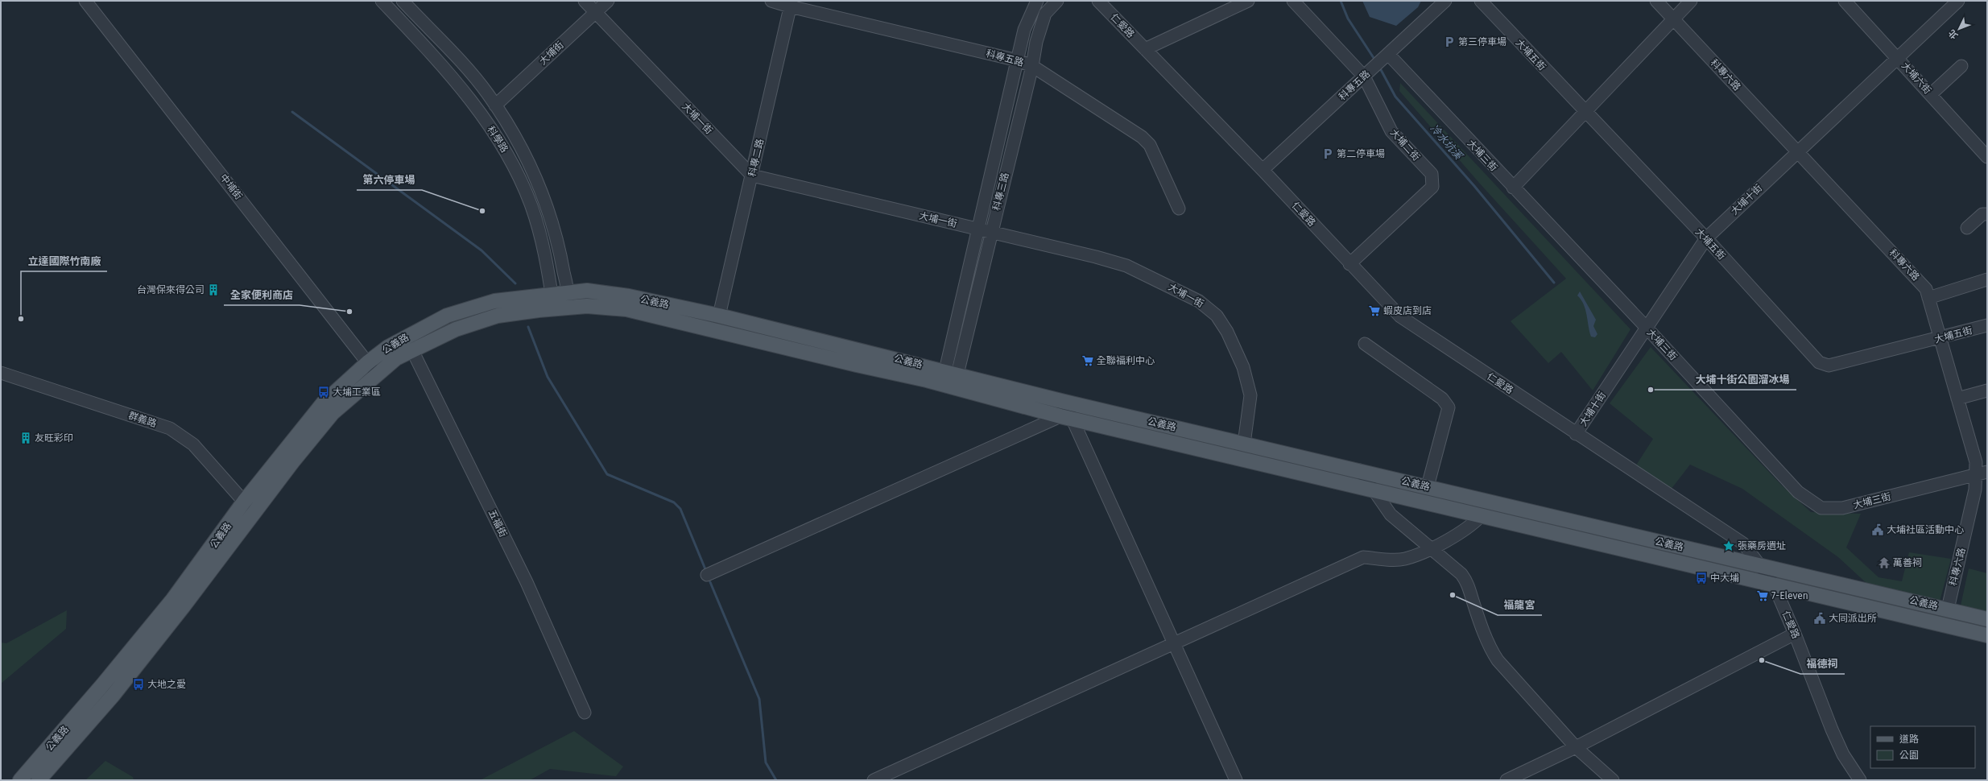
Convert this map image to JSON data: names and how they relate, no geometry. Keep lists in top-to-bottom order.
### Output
{
  "streets": {
    "main road": ["公義路"],
    "street": [
      "仁愛路",
      "大埔街",
      "大埔五街",
      "科專五路",
      "科專六路",
      "大埔六街",
      "大埔一街",
      "科學路",
      "大埔二街",
      "大埔三街",
      "科專二路",
      "中埔街",
      "科專三路",
      "大埔十街",
      "群義路",
      "五福街"
    ]
  },
  "crossings": [
    ["仁愛路", "科專五路"],
    ["仁愛路", "大埔二街"],
    ["仁愛路", "大埔十街"],
    ["仁愛路", "公義路"],
    ["大埔街", "大埔一街"],
    ["大埔街", "科學路"],
    ["大埔五街", "科專六路"],
    ["大埔五街", "大埔十街"],
    ["科專五路", "大埔二街"],
    ["科專五路", "大埔三街"],
    ["科專五路", "科專二路"],
    ["科專五路", "科專三路"],
    ["科專六路", "大埔三街"],
    ["科專六路", "大埔十街"],
    ["科專六路", "公義路"],
    ["大埔六街", "大埔十街"],
    ["大埔一街", "科專二路"],
    ["大埔一街", "科專三路"],
    ["大埔一街", "公義路"],
    ["科學路", "公義路"],
    ["大埔三街", "大埔十街"],
    ["科專二路", "公義路"],
    ["中埔街", "公義路"],
    ["科專三路", "公義路"],
    ["公義路", "群義路"],
    ["公義路", "五福街"]
  ],
  "water": ["冷水坑溪"],
  "places": {
    "parking": ["第三停車場", "第二停車場"],
    "other": [
      "第六停車場",
      "全家便利商店",
      "立達國際竹南廠",
      "大埔十街公園溜冰場",
      "福龍宮",
      "福德祠"
    ],
    "building": ["台灣保來得公司", "友旺彩印"],
    "supermarket": ["蝦皮店到店", "全聯福利中心", "7-Eleven"],
    "bus stop": ["大埔工業區", "中大埔", "大地之愛"],
    "public building": ["大埔社區活動中心", "大同派出所"],
    "place": ["張藥房遺址"],
    "temple": ["萬善祠"]
  },
  "legend": ["道路", "公園"],
  "north": "bottom left"
}
